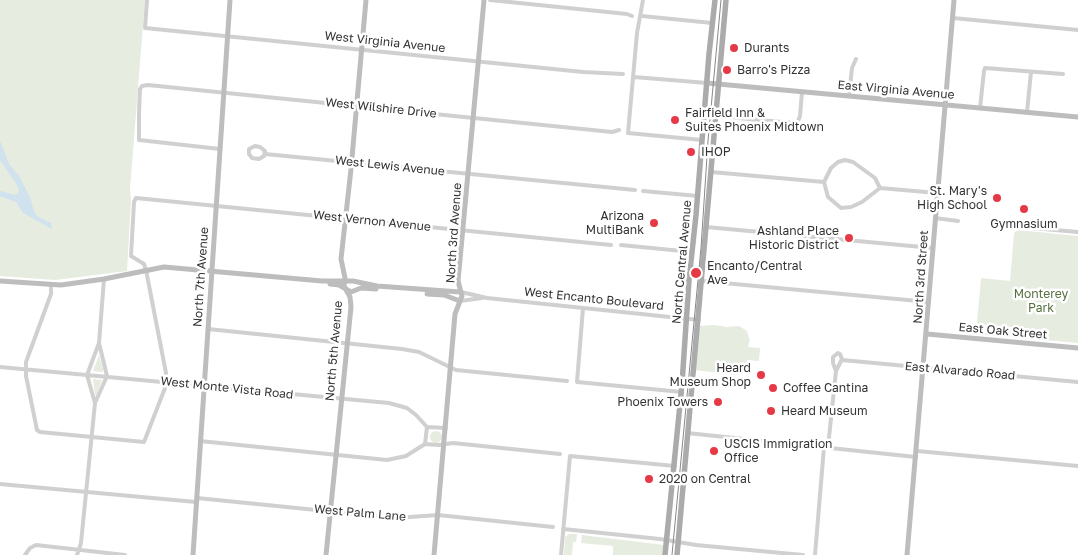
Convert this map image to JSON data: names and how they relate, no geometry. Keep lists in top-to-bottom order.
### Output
{
  "streets": {
    "main road": ["North Central Avenue"],
    "street": [
      "West Virginia Avenue",
      "East Virginia Avenue",
      "West Wilshire Drive",
      "West Lewis Avenue",
      "West Vernon Avenue",
      "North 3rd Avenue",
      "North 7th Avenue",
      "North 3rd Street",
      "West Encanto Boulevard",
      "East Oak Street",
      "North 5th Avenue",
      "East Alvarado Road",
      "West Monte Vista Road",
      "West Palm Lane"
    ]
  },
  "crossings": [
    ["West Virginia Avenue", "North 3rd Avenue"],
    ["West Virginia Avenue", "North 7th Avenue"],
    ["West Virginia Avenue", "North 5th Avenue"],
    ["East Virginia Avenue", "North Central Avenue"],
    ["East Virginia Avenue", "North 3rd Street"],
    ["West Wilshire Drive", "North 3rd Avenue"],
    ["West Wilshire Drive", "North 7th Avenue"],
    ["West Wilshire Drive", "North 5th Avenue"],
    ["West Lewis Avenue", "North 3rd Avenue"],
    ["West Lewis Avenue", "North 5th Avenue"],
    ["West Vernon Avenue", "North 3rd Avenue"],
    ["West Vernon Avenue", "North 7th Avenue"],
    ["West Vernon Avenue", "West Encanto Boulevard"],
    ["West Vernon Avenue", "North 5th Avenue"],
    ["North 3rd Avenue", "West Encanto Boulevard"],
    ["North 3rd Avenue", "West Palm Lane"],
    ["North Central Avenue", "West Encanto Boulevard"],
    ["North 7th Avenue", "West Encanto Boulevard"],
    ["North 7th Avenue", "West Monte Vista Road"],
    ["North 7th Avenue", "West Palm Lane"],
    ["North 3rd Street", "East Oak Street"],
    ["North 3rd Street", "East Alvarado Road"],
    ["West Encanto Boulevard", "North 5th Avenue"],
    ["North 5th Avenue", "West Monte Vista Road"],
    ["North 5th Avenue", "West Palm Lane"]
  ],
  "parks": ["Monterey Park"],
  "places": [
    "Durants",
    "Barro's Pizza",
    "Fairfield Inn & Suites Phoenix Midtown",
    "IHOP",
    "St. Mary's High School",
    "Gymnasium",
    "Arizona MultiBank",
    "Ashland Place Historic District",
    "Encanto/Central Ave",
    "Heard Museum Shop",
    "Coffee Cantina",
    "Phoenix Towers",
    "Heard Museum",
    "USCIS Immigration Office",
    "2020 on Central"
  ]
}
